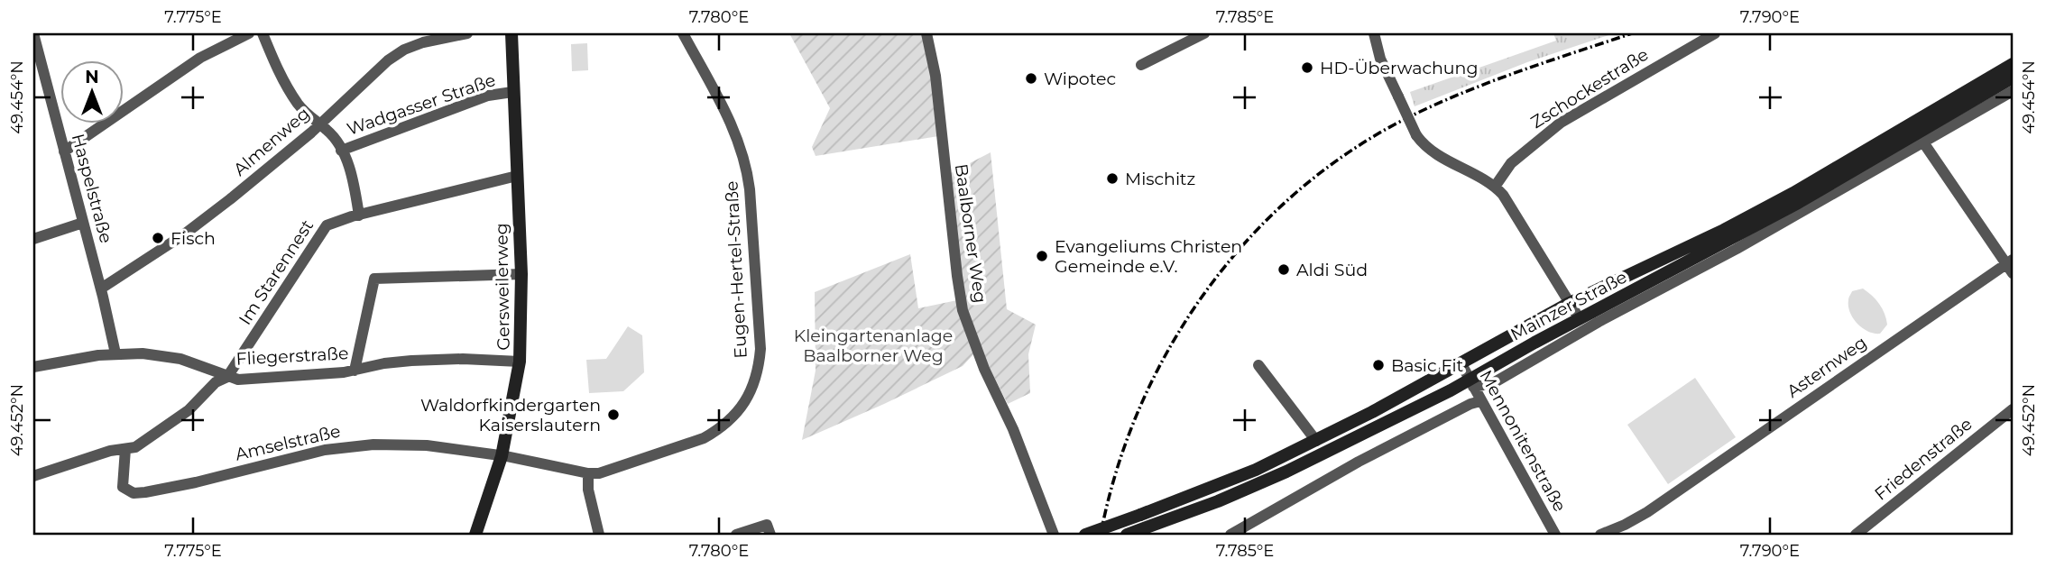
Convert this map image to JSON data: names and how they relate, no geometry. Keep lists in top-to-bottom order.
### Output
{
  "streets": {
    "main road": ["Gersweilerweg", "Mainzer Straße"],
    "street": [
      "Zschockestraße",
      "Wadgasser Straße",
      "Almenweg",
      "Haspelstraße",
      "Baalborner Weg",
      "Eugen-Hertel-Straße",
      "Im Starennest",
      "Fliegerstraße",
      "Asternweg",
      "Mennonitenstraße",
      "Amselstraße",
      "Friedenstraße"
    ]
  },
  "crossings": [
    ["Wadgasser Straße", "Gersweilerweg"],
    ["Almenweg", "Haspelstraße"],
    ["Haspelstraße", "Fliegerstraße"],
    ["Eugen-Hertel-Straße", "Gersweilerweg"],
    ["Eugen-Hertel-Straße", "Amselstraße"],
    ["Im Starennest", "Gersweilerweg"],
    ["Im Starennest", "Fliegerstraße"],
    ["Im Starennest", "Amselstraße"],
    ["Gersweilerweg", "Fliegerstraße"],
    ["Gersweilerweg", "Amselstraße"],
    ["Mainzer Straße", "Mennonitenstraße"]
  ],
  "parks": ["Kleingartenanlage Baalborner Weg"],
  "places": [
    "HD-Überwachung",
    "Wipotec",
    "Mischitz",
    "Fisch",
    "Evangeliums Christen Gemeinde e.V.",
    "Aldi Süd",
    "Basic Fit",
    "Waldorfkindergarten Kaiserslautern"
  ],
  "north": "top",
  "coordinates": [
    "7.775°E",
    "7.780°E",
    "7.785°E",
    "7.790°E",
    "49.454°N",
    "49.452°N"
  ]
}
